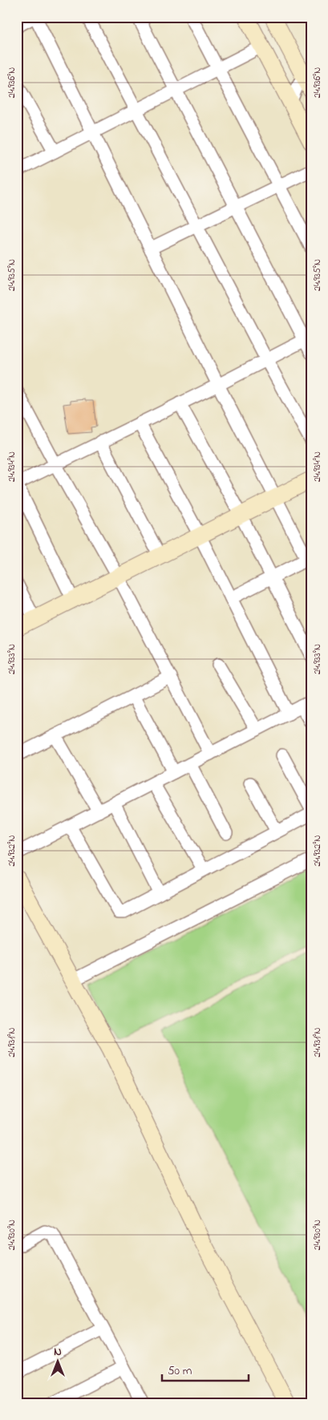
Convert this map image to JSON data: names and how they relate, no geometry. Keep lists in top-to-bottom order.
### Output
{
  "scale_bar": "50 m",
  "north": "top",
  "coordinates": [
    "24.936°N",
    "24.935°N",
    "24.934°N",
    "24.933°N",
    "24.932°N",
    "24.931°N",
    "24.930°N"
  ]
}
